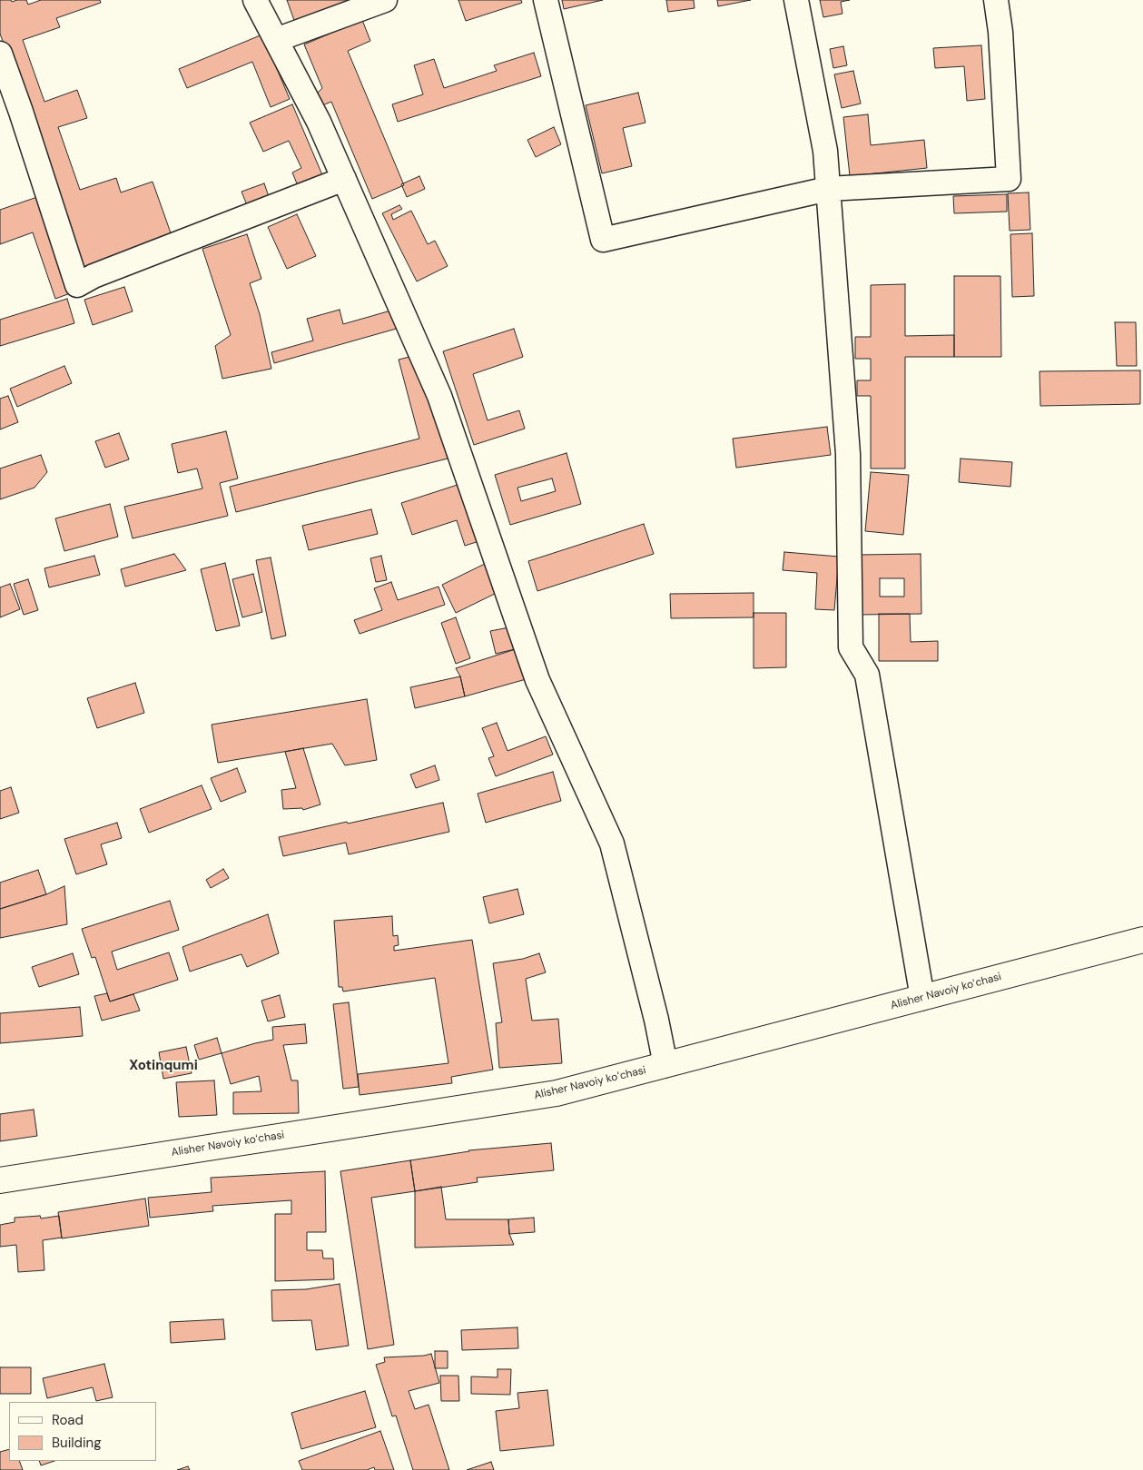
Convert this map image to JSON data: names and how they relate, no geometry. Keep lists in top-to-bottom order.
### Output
{
  "streets": {
    "main road": ["Alisher Navoiy koʻchasi"]
  },
  "districts": ["Xotinqumi"],
  "legend": ["Road", "Building"]
}
